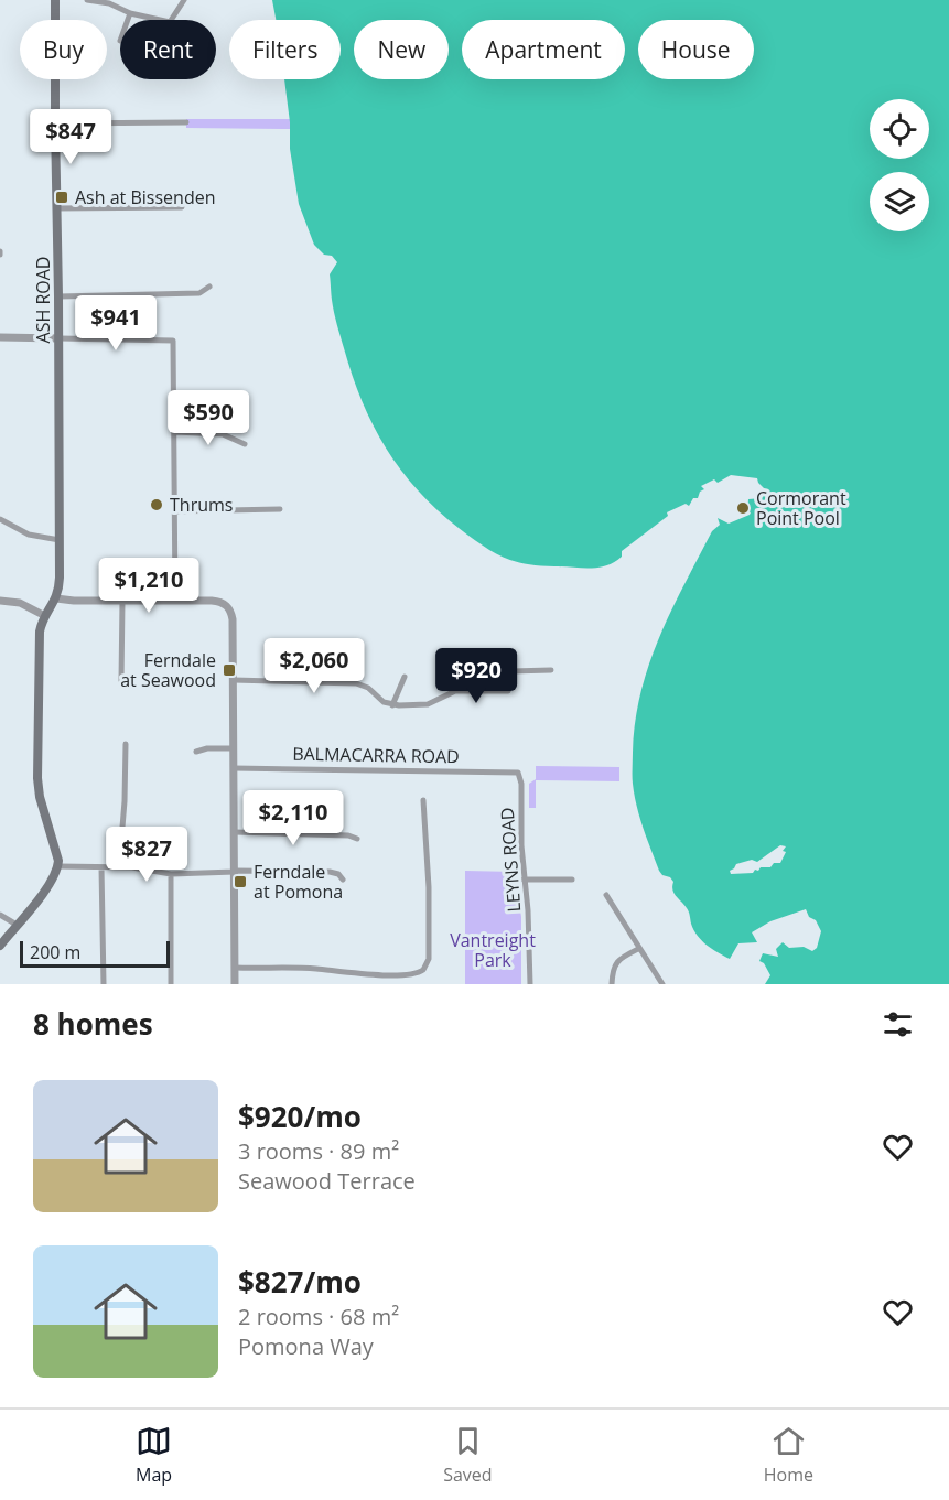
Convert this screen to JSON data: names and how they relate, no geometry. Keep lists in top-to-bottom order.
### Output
{
  "streets": {
    "main road": ["ASH ROAD"],
    "street": ["BALMACARRA ROAD", "LEYNS ROAD"]
  },
  "crossings": [
    ["BALMACARRA ROAD", "LEYNS ROAD"]
  ],
  "parks": ["Vantreight Park"],
  "places": {
    "transit": ["Ash at Bissenden", "Ferndale at Seawood", "Ferndale at Pomona"],
    "other": ["Thrums", "Cormorant Point Pool"]
  },
  "scale_bar": "200 m",
  "page": {
    "chip": [
      "Buy",
      "Rent",
      "Filters",
      "New",
      "Apartment",
      "House"
    ],
    "price": [
      "$847",
      "$941",
      "$590",
      "$1,210",
      "$2,060",
      "$920",
      "$2,110",
      "$827"
    ],
    "scale": "200 m",
    "heading": "8 homes",
    "list": [
      {
        "name": "$920/mo",
        "note": "3 rooms · 89 m² · Seawood Terrace"
      },
      {
        "name": "$827/mo",
        "note": "2 rooms · 68 m² · Pomona Way"
      }
    ],
    "tabs": ["Map", "Saved", "Home"]
  }
}
